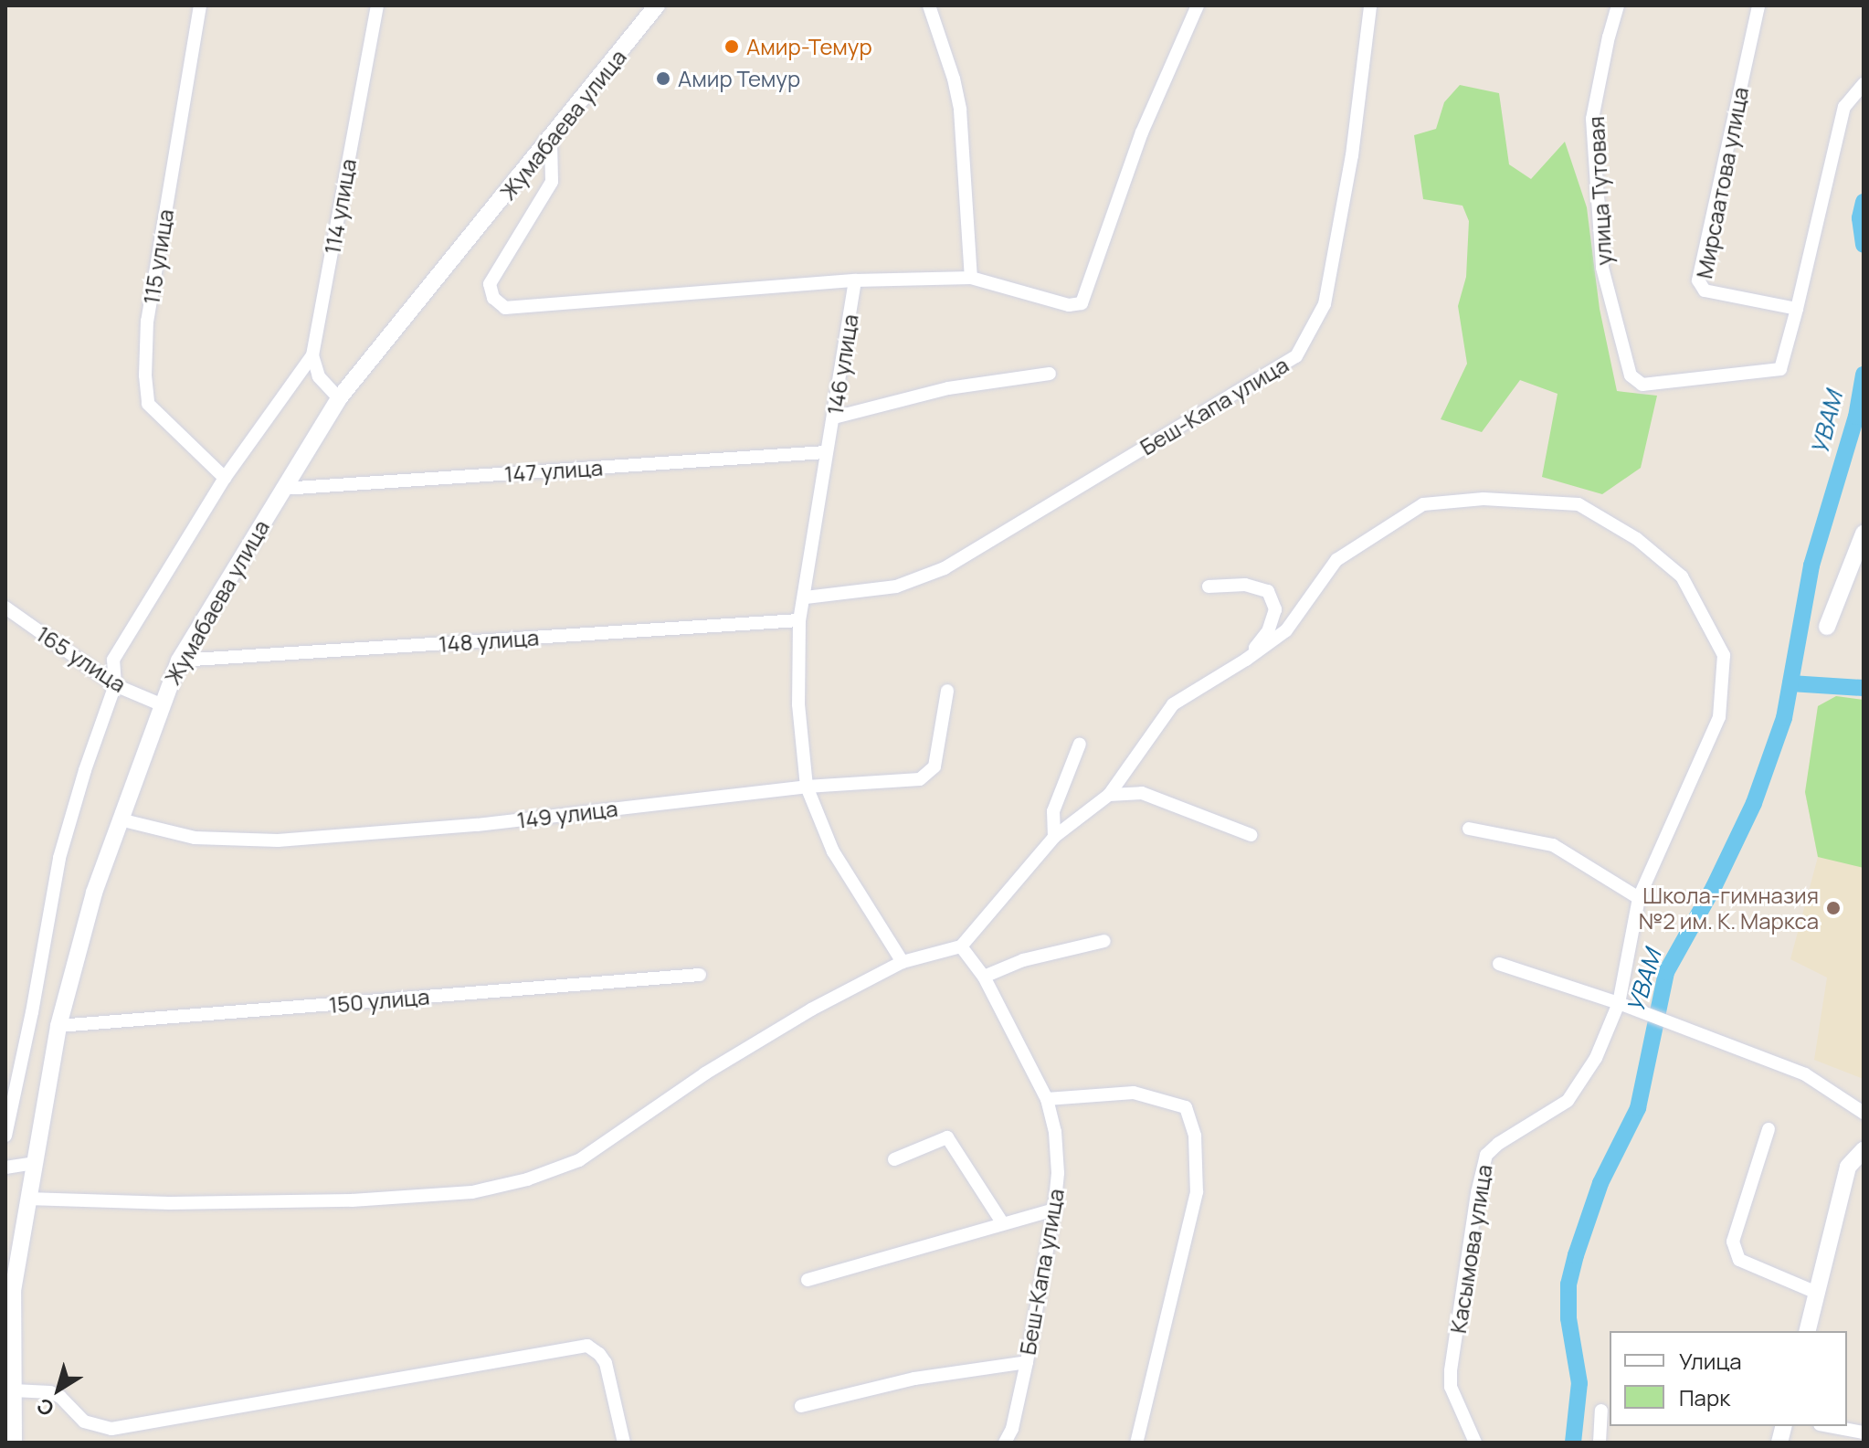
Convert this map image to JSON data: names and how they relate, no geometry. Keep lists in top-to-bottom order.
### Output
{
  "streets": {
    "street": [
      "Жумабаева улица",
      "Мирсаатова улица",
      "улица Тутовая",
      "114 улица",
      "115 улица",
      "146 улица",
      "Беш-Капа улица",
      "147 улица",
      "148 улица",
      "165 улица",
      "149 улица",
      "150 улица",
      "Касымова улица"
    ]
  },
  "crossings": [
    ["Жумабаева улица", "146 улица"],
    ["Жумабаева улица", "147 улица"],
    ["Жумабаева улица", "148 улица"],
    ["Жумабаева улица", "165 улица"],
    ["Жумабаева улица", "149 улица"],
    ["Жумабаева улица", "150 улица"],
    ["Мирсаатова улица", "улица Тутовая"],
    ["146 улица", "Беш-Капа улица"],
    ["146 улица", "147 улица"],
    ["146 улица", "148 улица"],
    ["146 улица", "149 улица"],
    ["Беш-Капа улица", "Касымова улица"]
  ],
  "water": ["УВАМ"],
  "places": ["Амир-Темур", "Амир Темур", "Школа-гимназия №2 им. К. Маркса"],
  "legend": ["Улица", "Парк"],
  "north": "bottom left"
}
